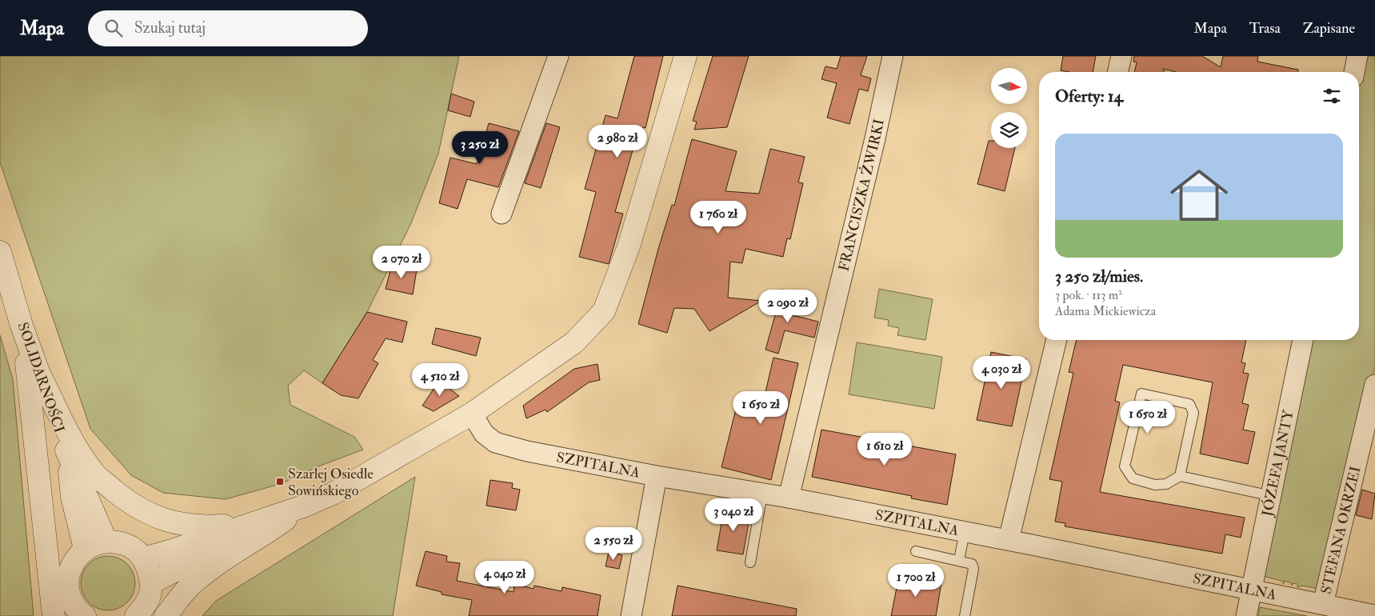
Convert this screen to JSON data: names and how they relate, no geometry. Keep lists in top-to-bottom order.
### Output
{
  "streets": {
    "street": [
      "FRANCISZKA ŻWIRKI",
      "SOLIDARNOŚCI",
      "JÓZEFA JANTY",
      "SZPITALNA",
      "STEFANA OKRZEI"
    ]
  },
  "crossings": [
    ["FRANCISZKA ŻWIRKI", "SZPITALNA"],
    ["JÓZEFA JANTY", "SZPITALNA"],
    ["SZPITALNA", "STEFANA OKRZEI"]
  ],
  "places": {
    "transit": ["Szarlej Osiedle Sowińskiego"]
  },
  "north": "right",
  "page": {
    "header": "Mapa",
    "search": "Szukaj tutaj",
    "nav": ["Mapa", "Trasa", "Zapisane"],
    "heading": "Oferty: 14",
    "list": [
      {
        "name": "3 250 zł/mies.",
        "note": "3 pok. · 113 m² · Adama Mickiewicza"
      }
    ],
    "price": [
      "2 980 zł",
      "3 250 zł",
      "1 760 zł",
      "2 070 zł",
      "2 090 zł",
      "4 030 zł",
      "4 510 zł",
      "1 650 zł",
      "1 650 zł",
      "1 610 zł",
      "3 040 zł",
      "2 550 zł",
      "4 040 zł",
      "1 700 zł"
    ]
  }
}
